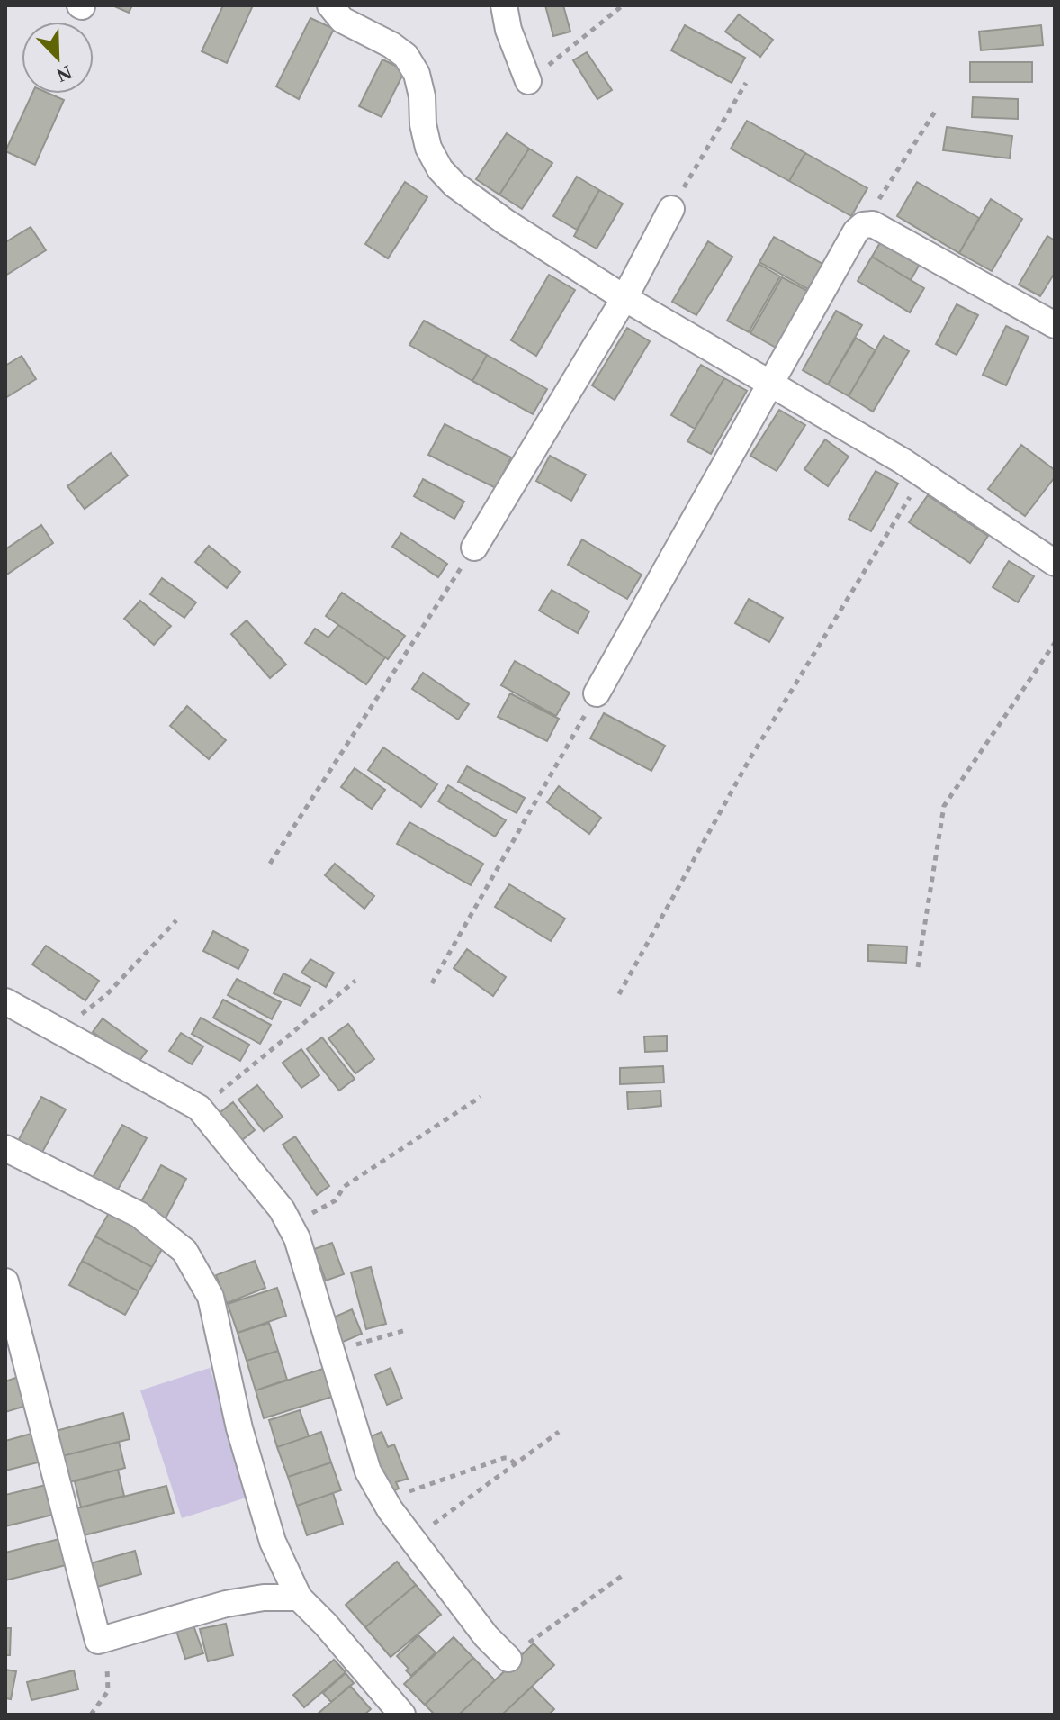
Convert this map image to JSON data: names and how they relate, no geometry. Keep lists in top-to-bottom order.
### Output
{
  "north": "bottom right"
}
